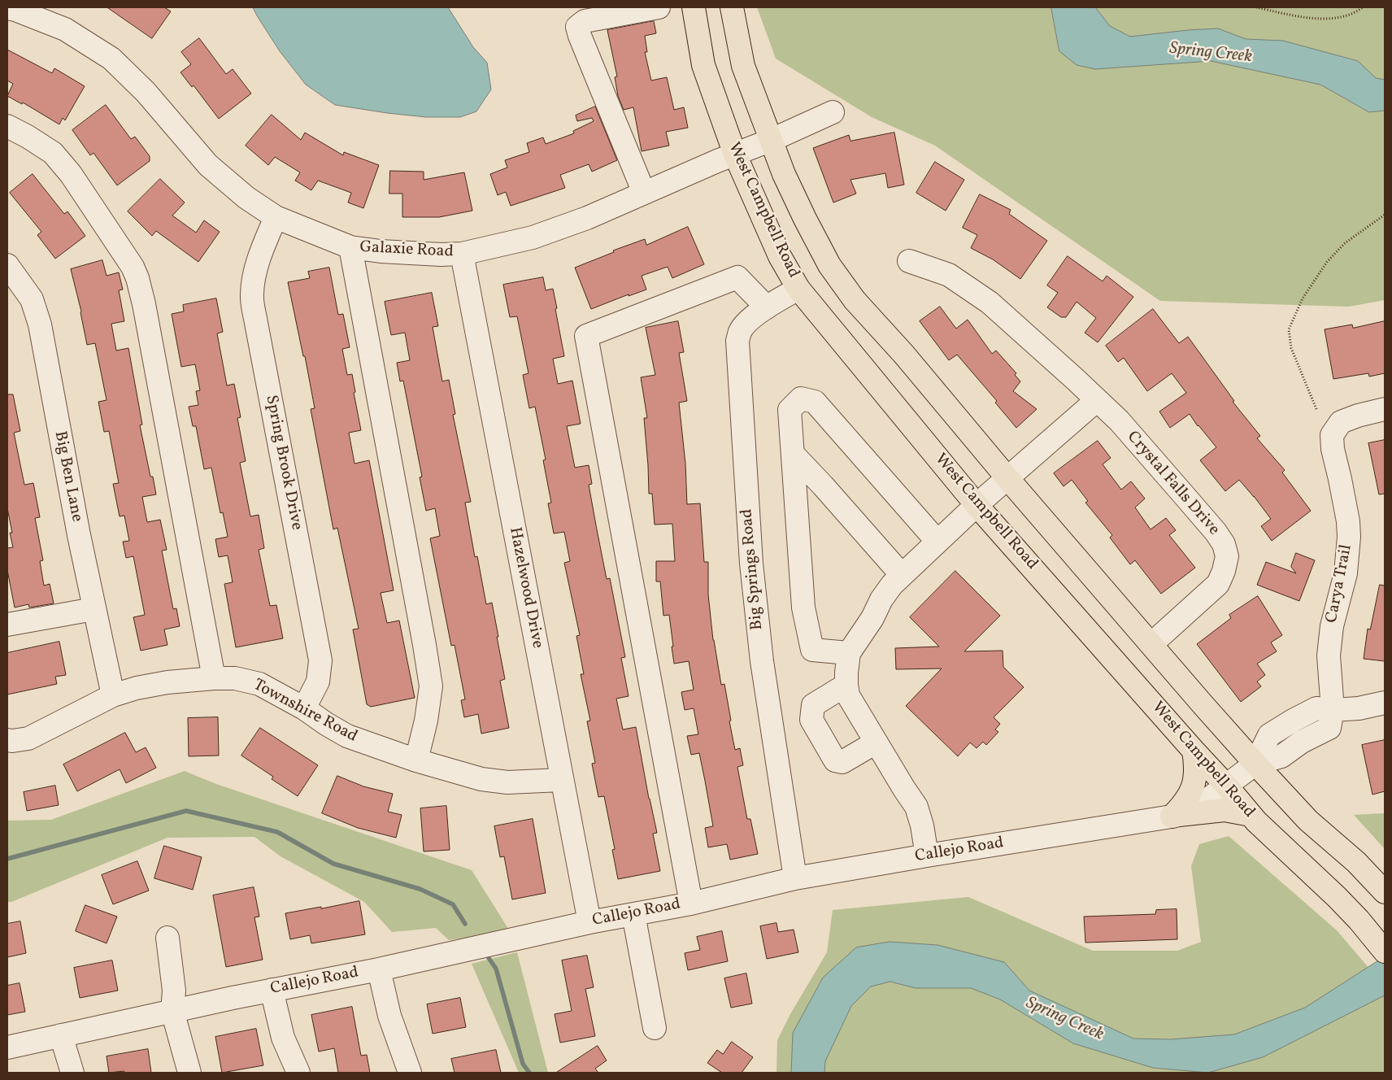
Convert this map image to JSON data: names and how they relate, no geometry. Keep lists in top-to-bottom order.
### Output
{
  "streets": {
    "main road": ["West Campbell Road"],
    "street": [
      "Galaxie Road",
      "Spring Brook Drive",
      "Big Ben Lane",
      "Crystal Falls Drive",
      "Big Springs Road",
      "Carya Trail",
      "Hazelwood Drive",
      "Townshire Road",
      "Callejo Road"
    ]
  },
  "crossings": [
    ["West Campbell Road", "Galaxie Road"],
    ["West Campbell Road", "Big Springs Road"],
    ["West Campbell Road", "Callejo Road"],
    ["Galaxie Road", "Spring Brook Drive"],
    ["Galaxie Road", "Hazelwood Drive"],
    ["Spring Brook Drive", "Townshire Road"],
    ["Big Ben Lane", "Townshire Road"],
    ["Big Springs Road", "Callejo Road"],
    ["Carya Trail", "Callejo Road"],
    ["Hazelwood Drive", "Townshire Road"],
    ["Hazelwood Drive", "Callejo Road"]
  ],
  "water": ["Spring Creek"]
}
